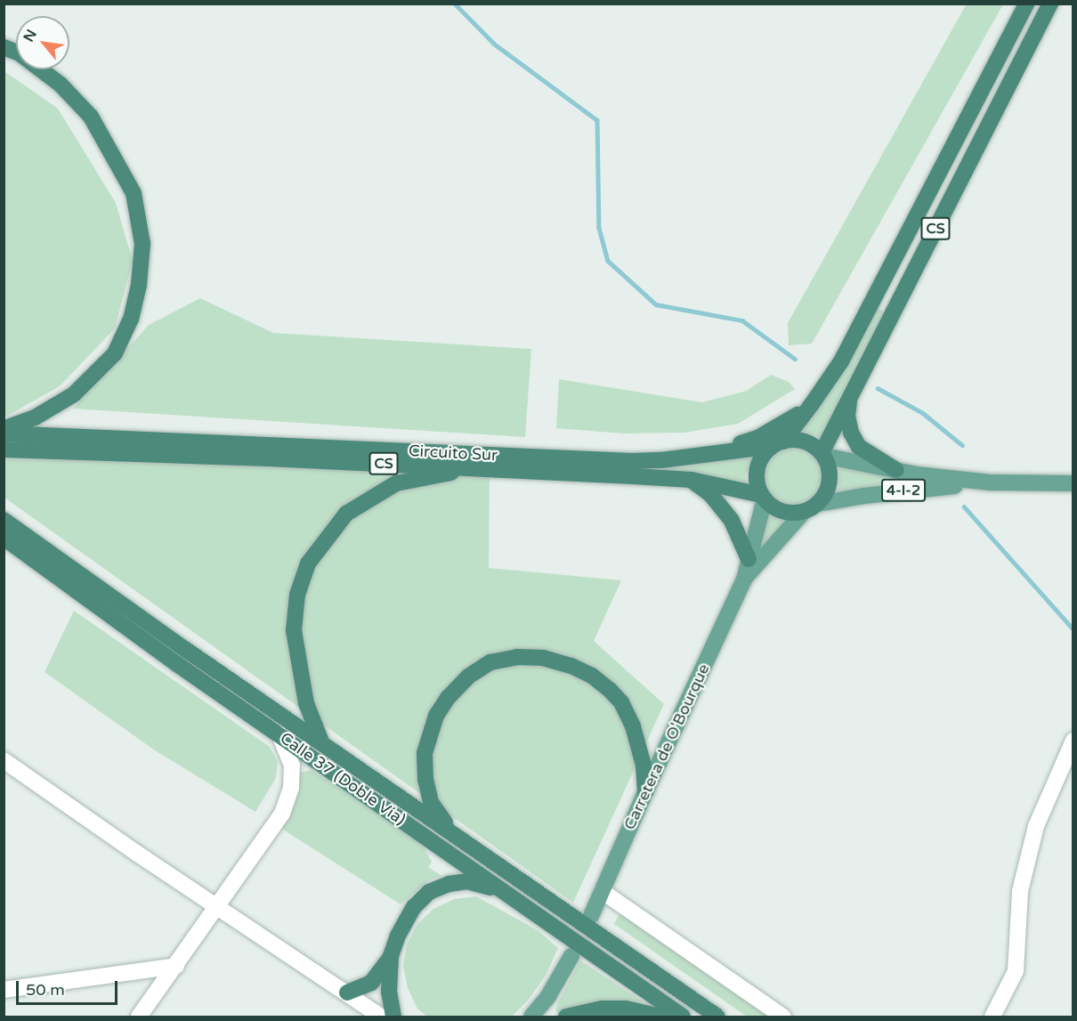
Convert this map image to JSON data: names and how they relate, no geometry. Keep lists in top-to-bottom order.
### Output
{
  "streets": {
    "highway": ["CS", "Circuito Sur", "Calle 37 (Doble Vía)"],
    "main road": ["4-I-2", "Carretera de O'Bourque"]
  },
  "crossings": [
    ["CS", "Circuito Sur"],
    ["CS", "4-I-2"],
    ["CS", "Carretera de O'Bourque"],
    ["Circuito Sur", "4-I-2"],
    ["Circuito Sur", "Carretera de O'Bourque"],
    ["4-I-2", "Carretera de O'Bourque"]
  ],
  "scale_bar": "50 m",
  "north": "top left"
}
